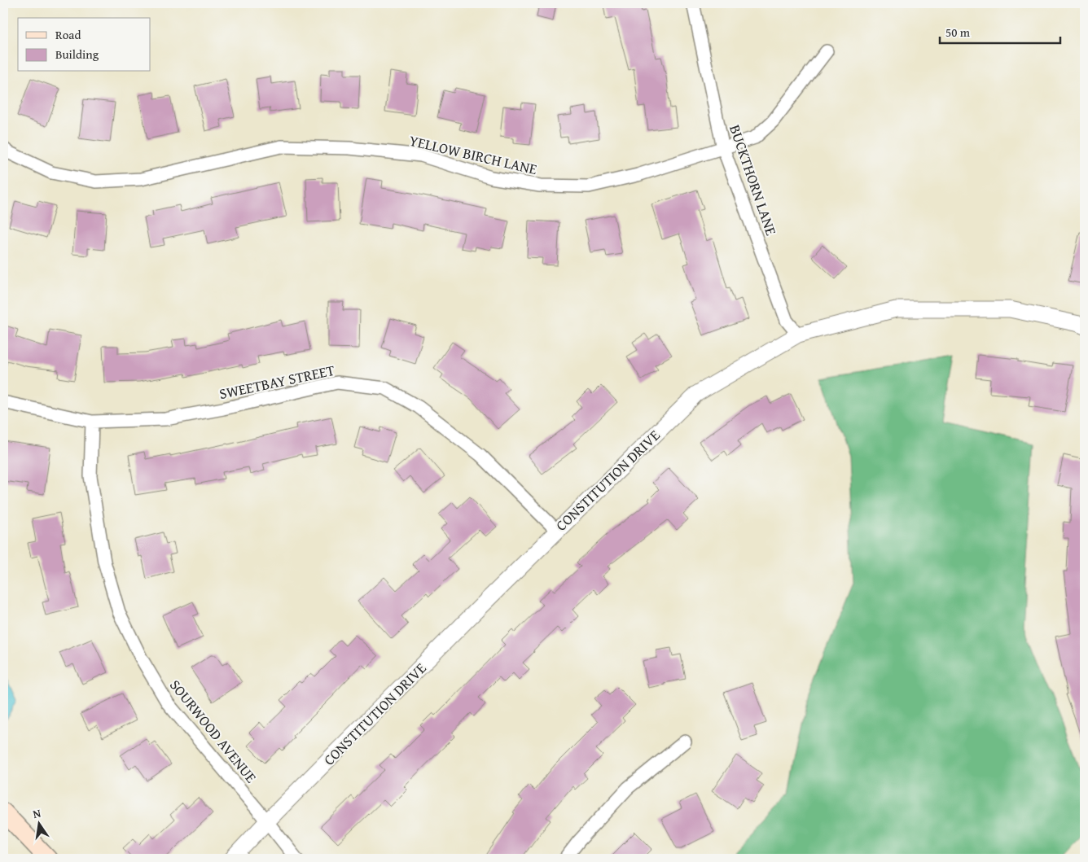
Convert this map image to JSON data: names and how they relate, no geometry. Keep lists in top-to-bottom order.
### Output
{
  "streets": {
    "street": [
      "YELLOW BIRCH LANE",
      "BUCKTHORN LANE",
      "SWEETBAY STREET",
      "CONSTITUTION DRIVE",
      "SOURWOOD AVENUE"
    ]
  },
  "crossings": [
    ["YELLOW BIRCH LANE", "BUCKTHORN LANE"],
    ["BUCKTHORN LANE", "CONSTITUTION DRIVE"],
    ["SWEETBAY STREET", "CONSTITUTION DRIVE"],
    ["SWEETBAY STREET", "SOURWOOD AVENUE"],
    ["CONSTITUTION DRIVE", "SOURWOOD AVENUE"]
  ],
  "legend": ["Road", "Building"],
  "scale_bar": "50 m",
  "north": "top"
}
